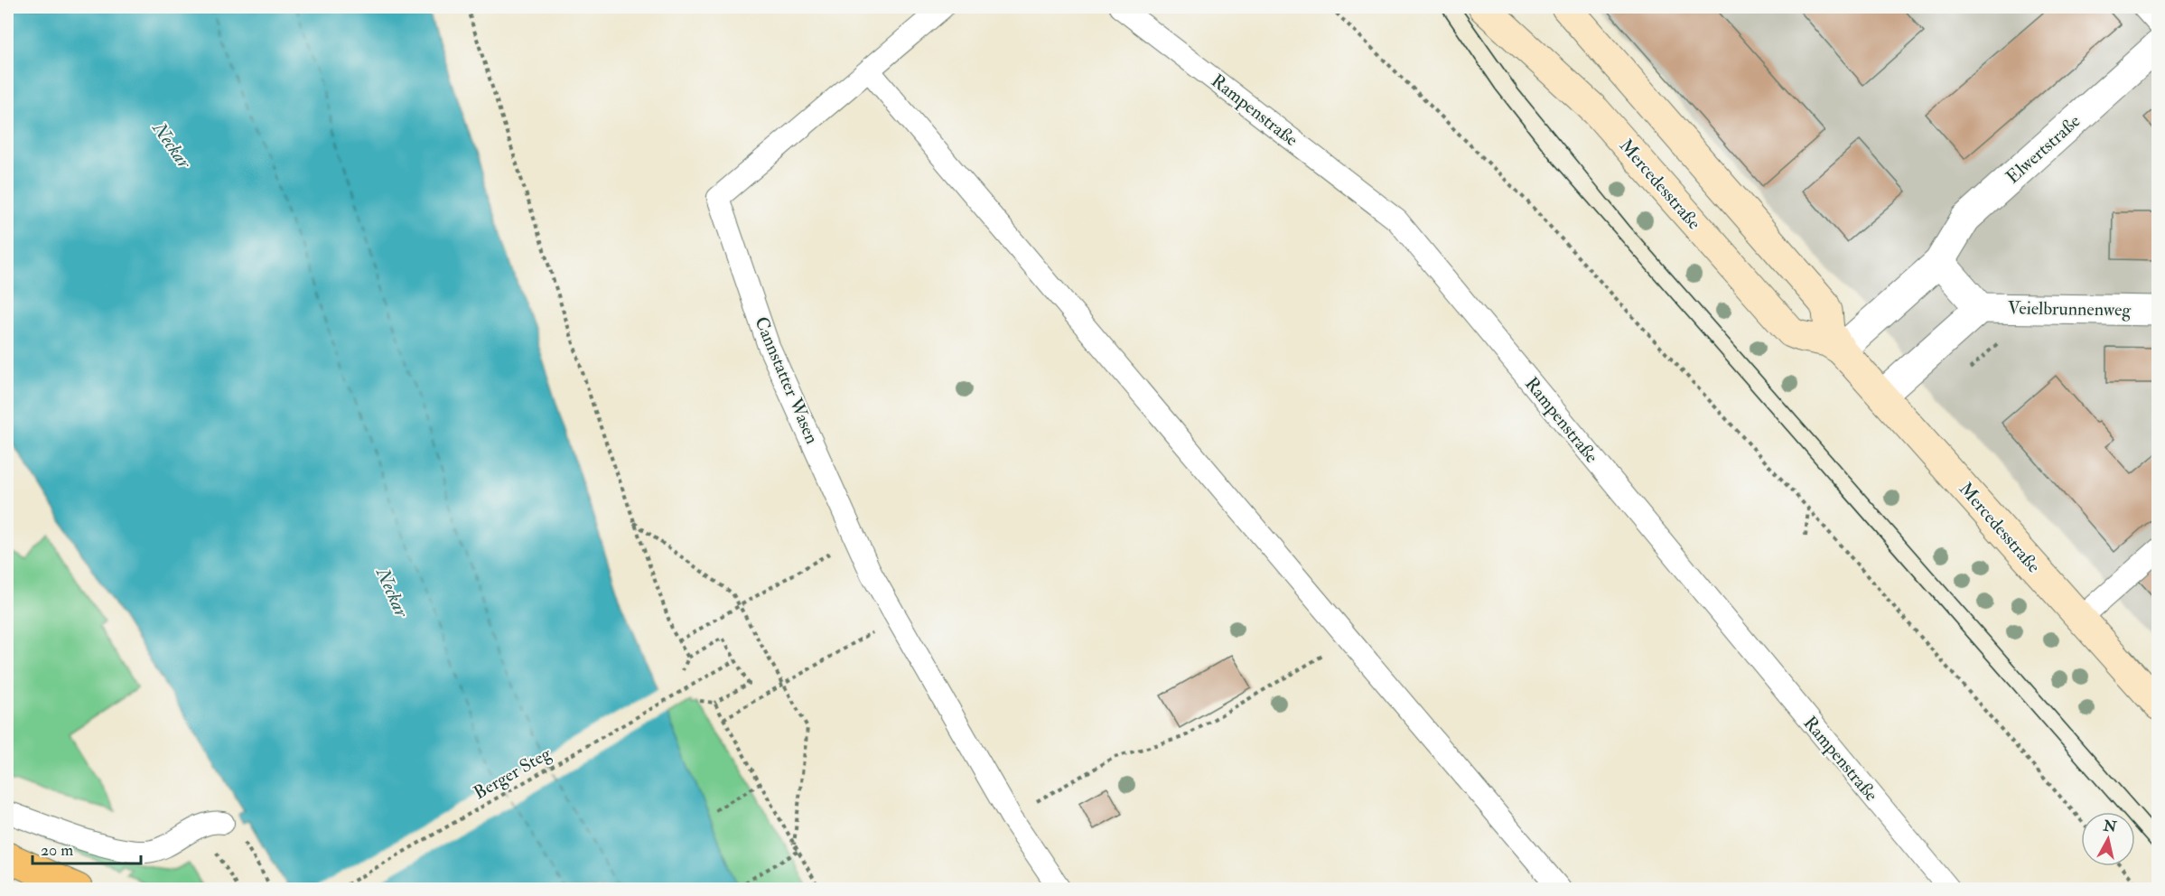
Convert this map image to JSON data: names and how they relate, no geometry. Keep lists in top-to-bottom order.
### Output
{
  "streets": {
    "main road": ["Mercedesstraße"],
    "street": ["Elwertstraße", "Veielbrunnenweg"],
    "lane": ["Rampenstraße", "Cannstatter Wasen"],
    "path": ["Berger Steg"]
  },
  "crossings": [
    ["Elwertstraße", "Mercedesstraße"]
  ],
  "water": ["Neckar"],
  "scale_bar": "20 m",
  "north": "top"
}
